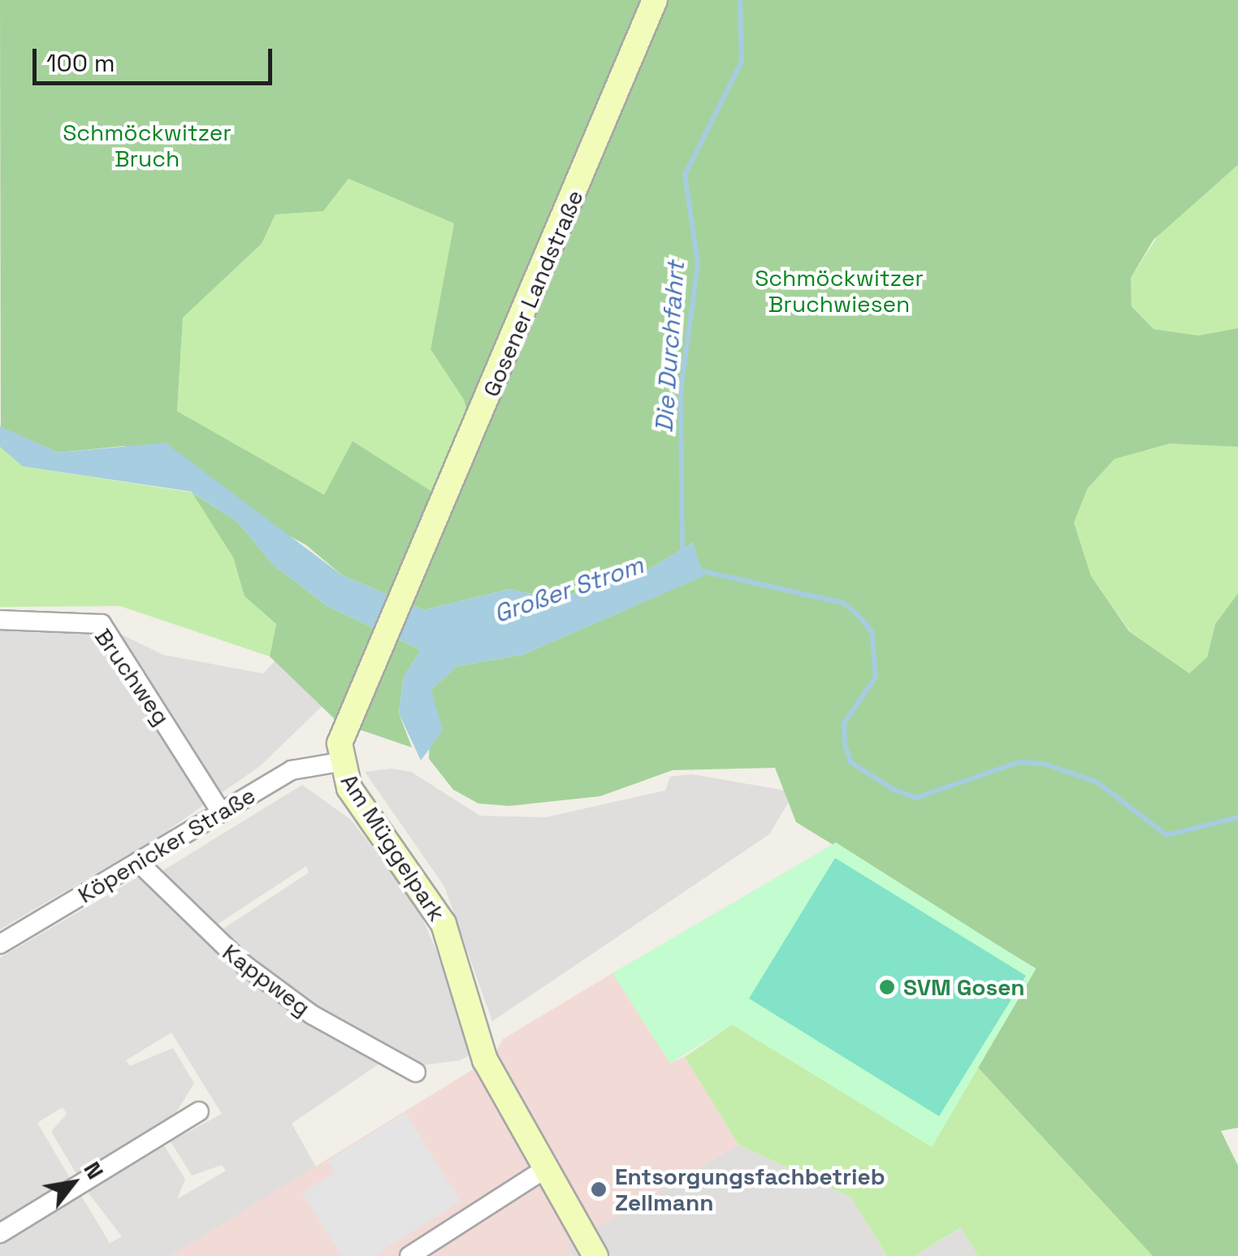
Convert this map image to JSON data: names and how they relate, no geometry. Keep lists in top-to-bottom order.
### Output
{
  "streets": {
    "main road": ["Gosener Landstraße", "Am Müggelpark"],
    "street": ["Bruchweg", "Köpenicker Straße", "Kappweg"]
  },
  "crossings": [
    ["Gosener Landstraße", "Am Müggelpark"],
    ["Bruchweg", "Köpenicker Straße"],
    ["Köpenicker Straße", "Am Müggelpark"],
    ["Köpenicker Straße", "Kappweg"]
  ],
  "water": ["Die Durchfahrt", "Großer Strom"],
  "parks": ["Schmöckwitzer Bruch", "Schmöckwitzer Bruchwiesen"],
  "places": ["SVM Gosen", "Entsorgungsfachbetrieb Zellmann"],
  "scale_bar": "100 m",
  "north": "top right"
}
